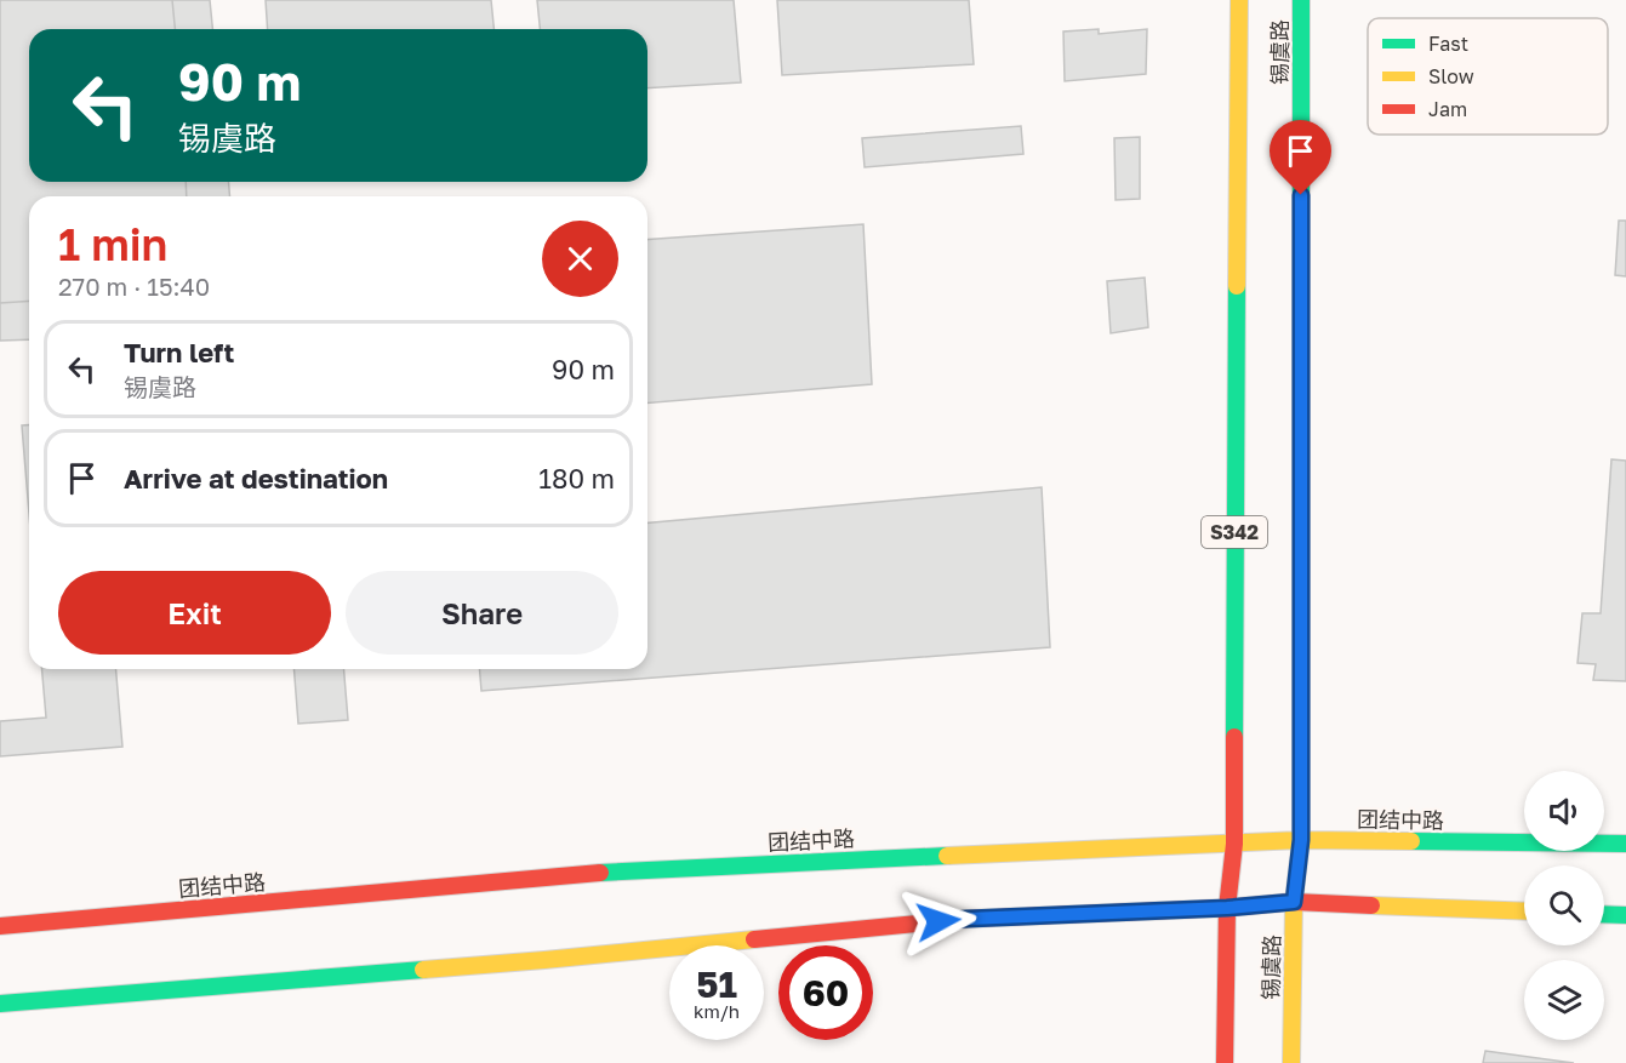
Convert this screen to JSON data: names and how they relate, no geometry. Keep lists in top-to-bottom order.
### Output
{
  "streets": {
    "main road": ["锡虞路", "S342", "团结中路"]
  },
  "crossings": [
    ["锡虞路", "团结中路"]
  ],
  "legend": ["Fast", "Slow", "Jam"],
  "page": {
    "turn": ["90 m", "锡虞路"],
    "heading": ["1 min", "270 m · 15:40"],
    "list": [
      {
        "name": "Turn left",
        "note": "锡虞路",
        "value": "90 m"
      },
      {
        "name": "Arrive at destination",
        "value": "180 m"
      }
    ],
    "buttons": ["Exit", "Share"],
    "speed": "51 km/h",
    "limit": "60"
  }
}
